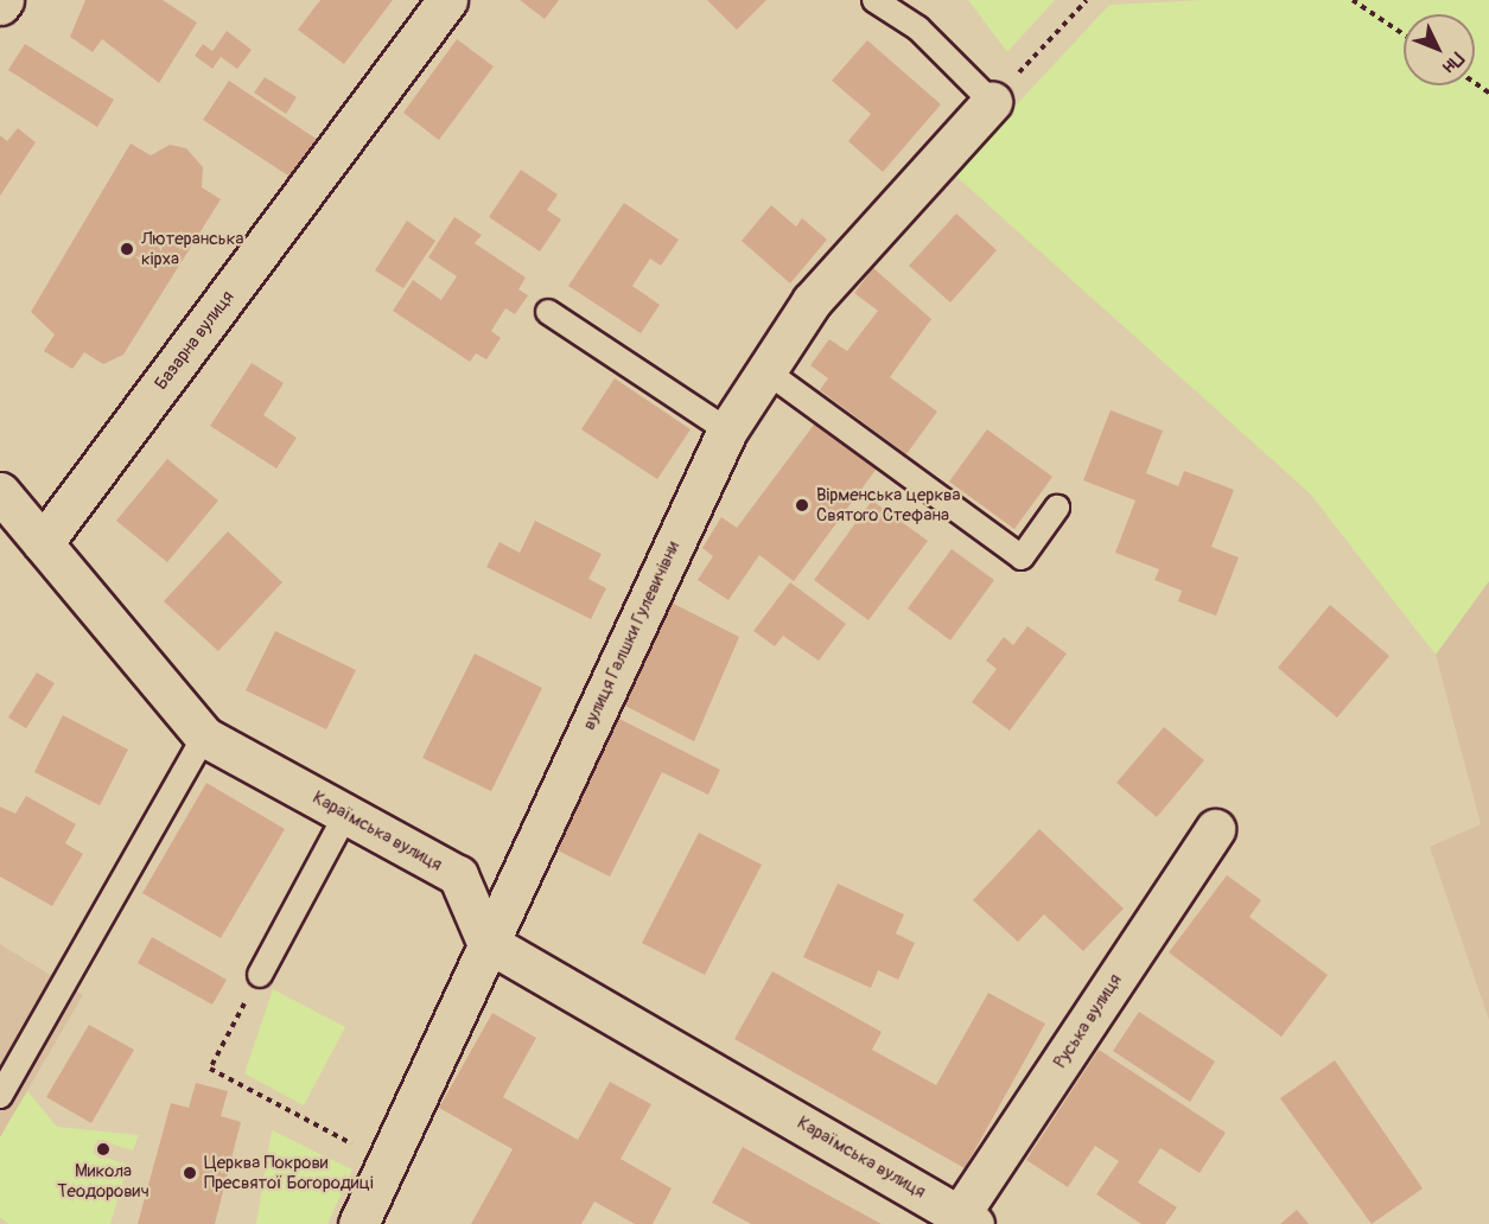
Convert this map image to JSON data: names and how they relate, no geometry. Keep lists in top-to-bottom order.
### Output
{
  "streets": {
    "street": [
      "Базарна вулиця",
      "вулиця Галшки Гулевичівни",
      "Караїмська вулиця",
      "Руська вулиця"
    ]
  },
  "crossings": [
    ["Базарна вулиця", "Караїмська вулиця"],
    ["вулиця Галшки Гулевичівни", "Караїмська вулиця"],
    ["Караїмська вулиця", "Руська вулиця"]
  ],
  "places": [
    "Лютеранська кірха",
    "Вірменська церква Святого Стефана",
    "Микола Теодорович",
    "Церква Покрови Пресвятої Богородиці"
  ],
  "north": "bottom right"
}
